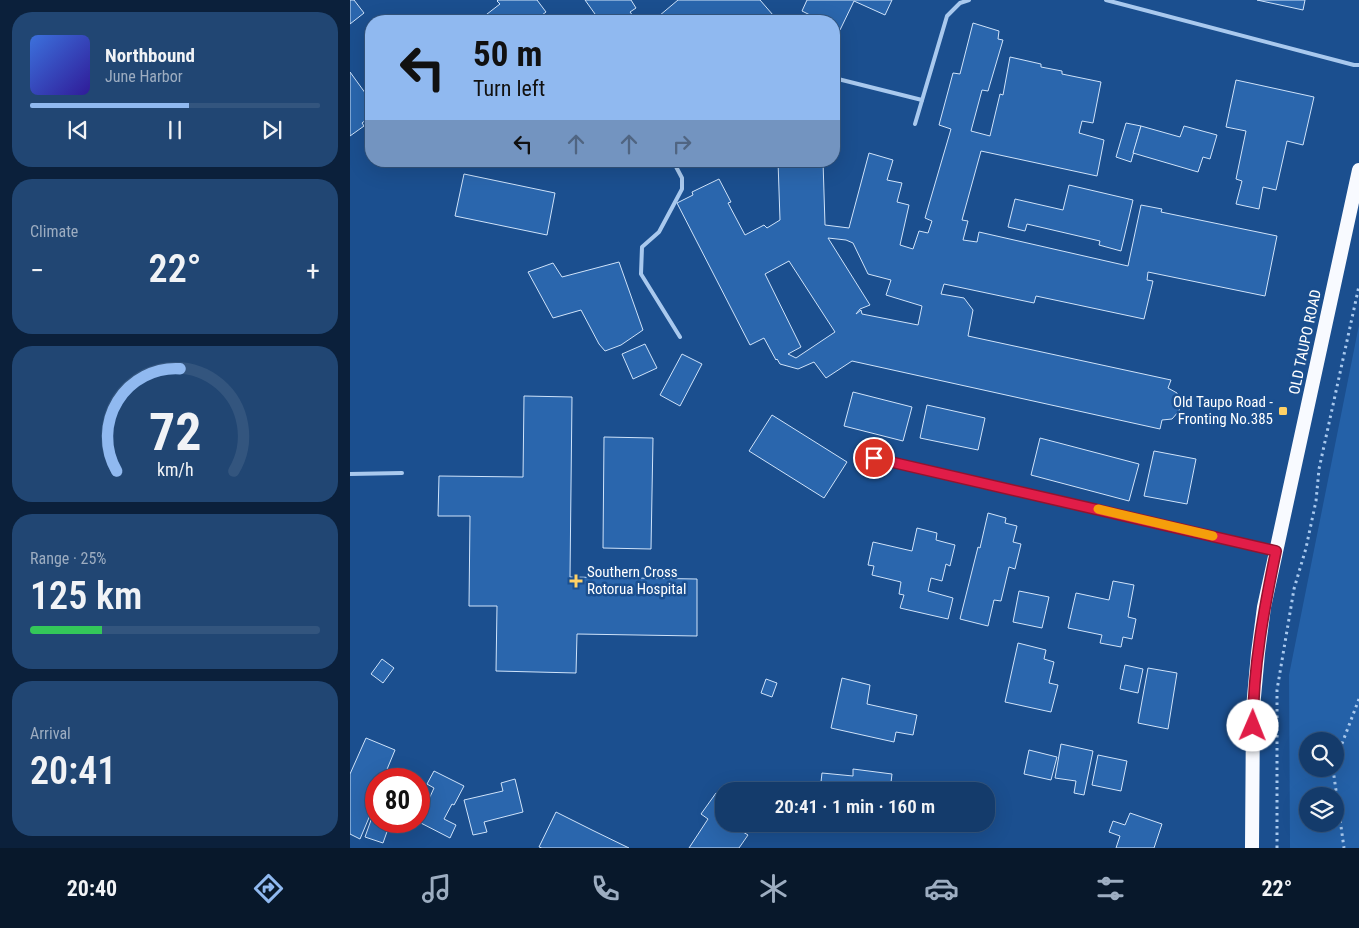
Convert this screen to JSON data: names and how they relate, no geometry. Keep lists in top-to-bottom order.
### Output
{
  "streets": {
    "highway": ["OLD TAUPO ROAD"]
  },
  "places": {
    "transit": ["Old Taupo Road - Fronting No.385"],
    "health": ["Southern Cross Rotorua Hospital"]
  },
  "page": {
    "turn": ["50 m", "Turn left"],
    "song": ["Northbound", "June Harbor"],
    "tile": [
      "Climate",
      ["Range · 25%", "125 km"],
      ["Arrival", "20:41"]
    ],
    "heat": ["−", "22°", "+"],
    "limit": "80",
    "trip": "20:41 · 1 min · 160 m",
    "tabs": ["20:40", "22°"],
    "gauge": ["72", "km/h"]
  }
}
